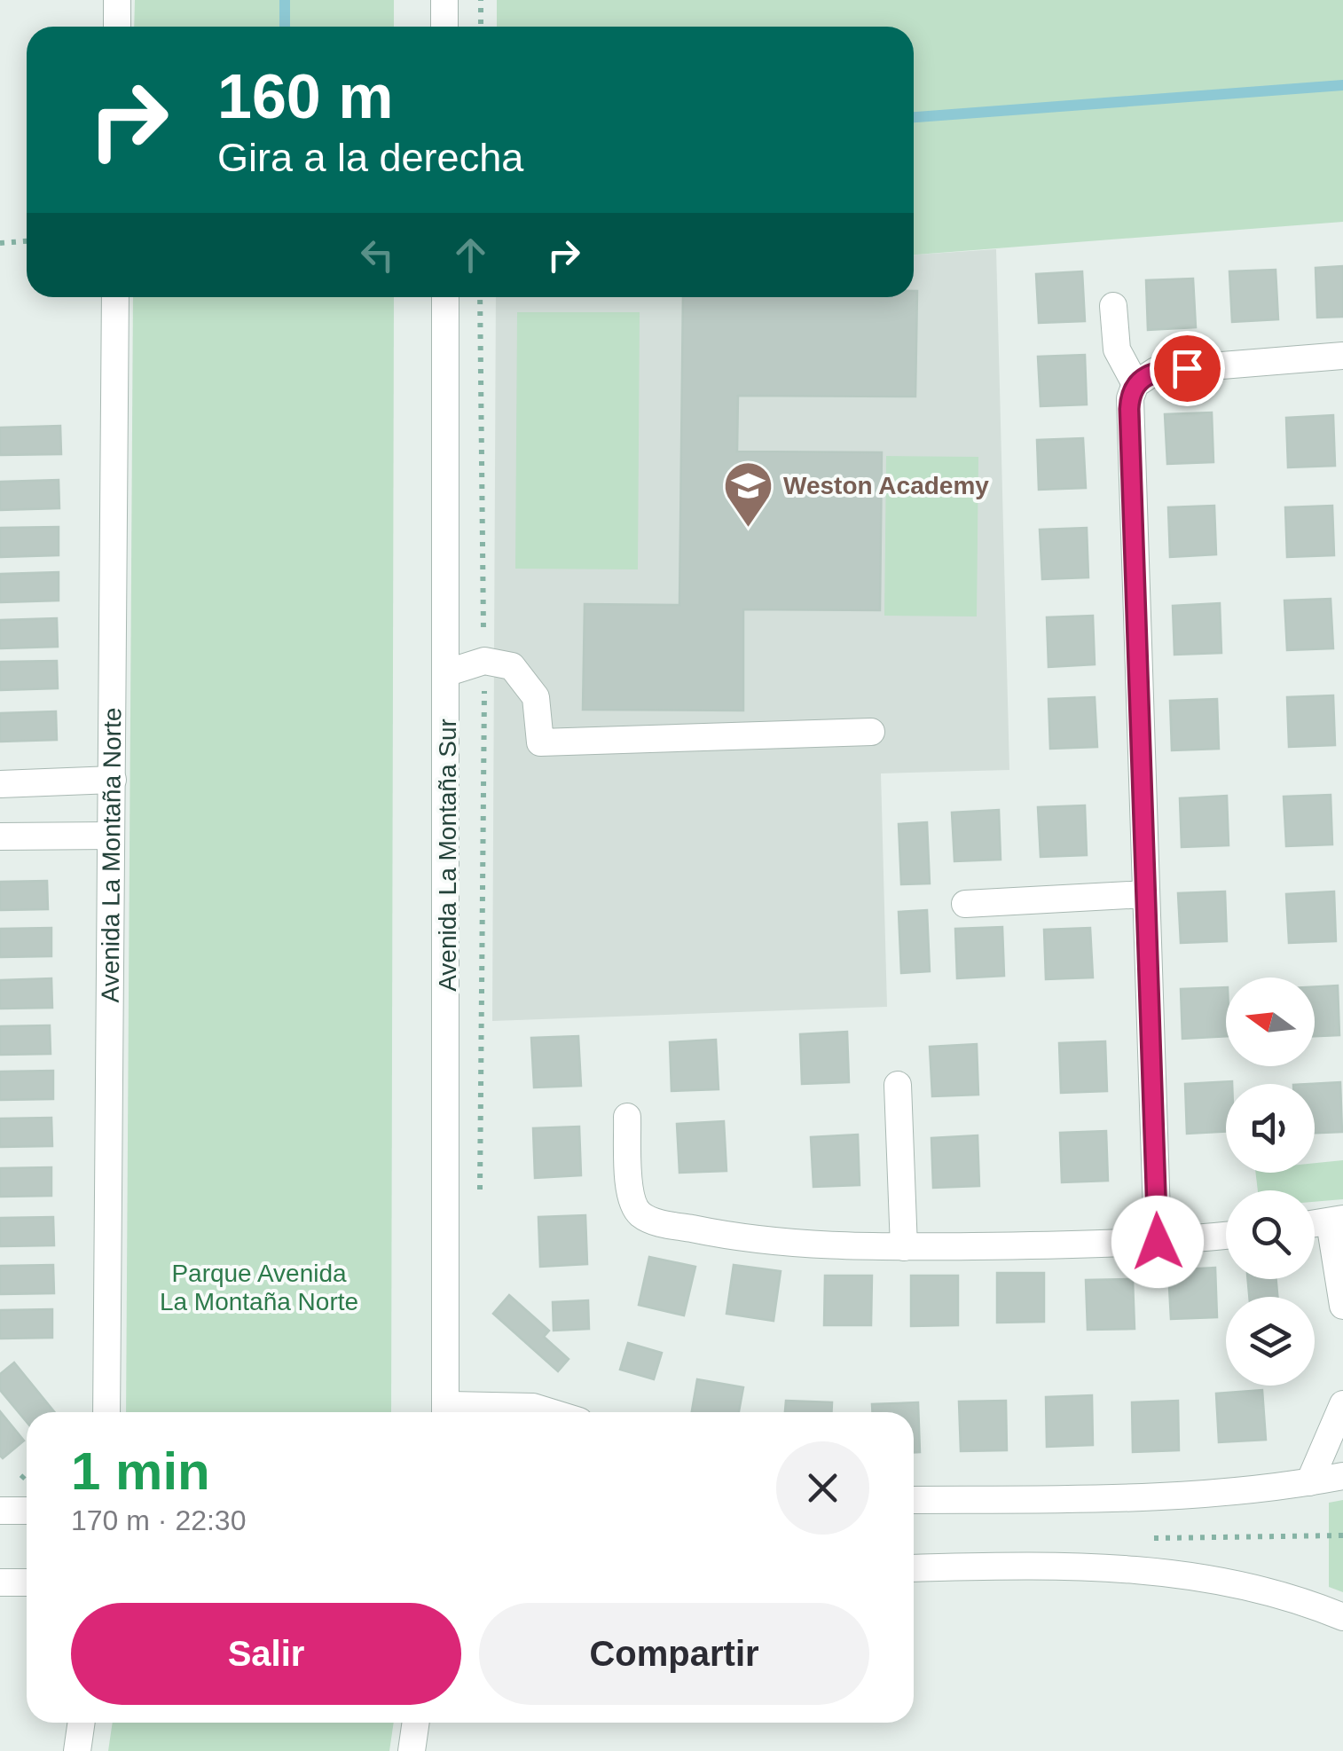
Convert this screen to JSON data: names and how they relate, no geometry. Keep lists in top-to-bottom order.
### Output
{
  "streets": {
    "street": ["Avenida La Montaña Norte", "Avenida La Montaña Sur"]
  },
  "parks": ["Parque Avenida La Montaña Norte"],
  "places": {
    "school or university": ["Weston Academy"]
  },
  "north": "left",
  "page": {
    "turn": ["160 m", "Gira a la derecha"],
    "heading": ["1 min", "170 m · 22:30"],
    "buttons": ["Salir", "Compartir"]
  }
}
